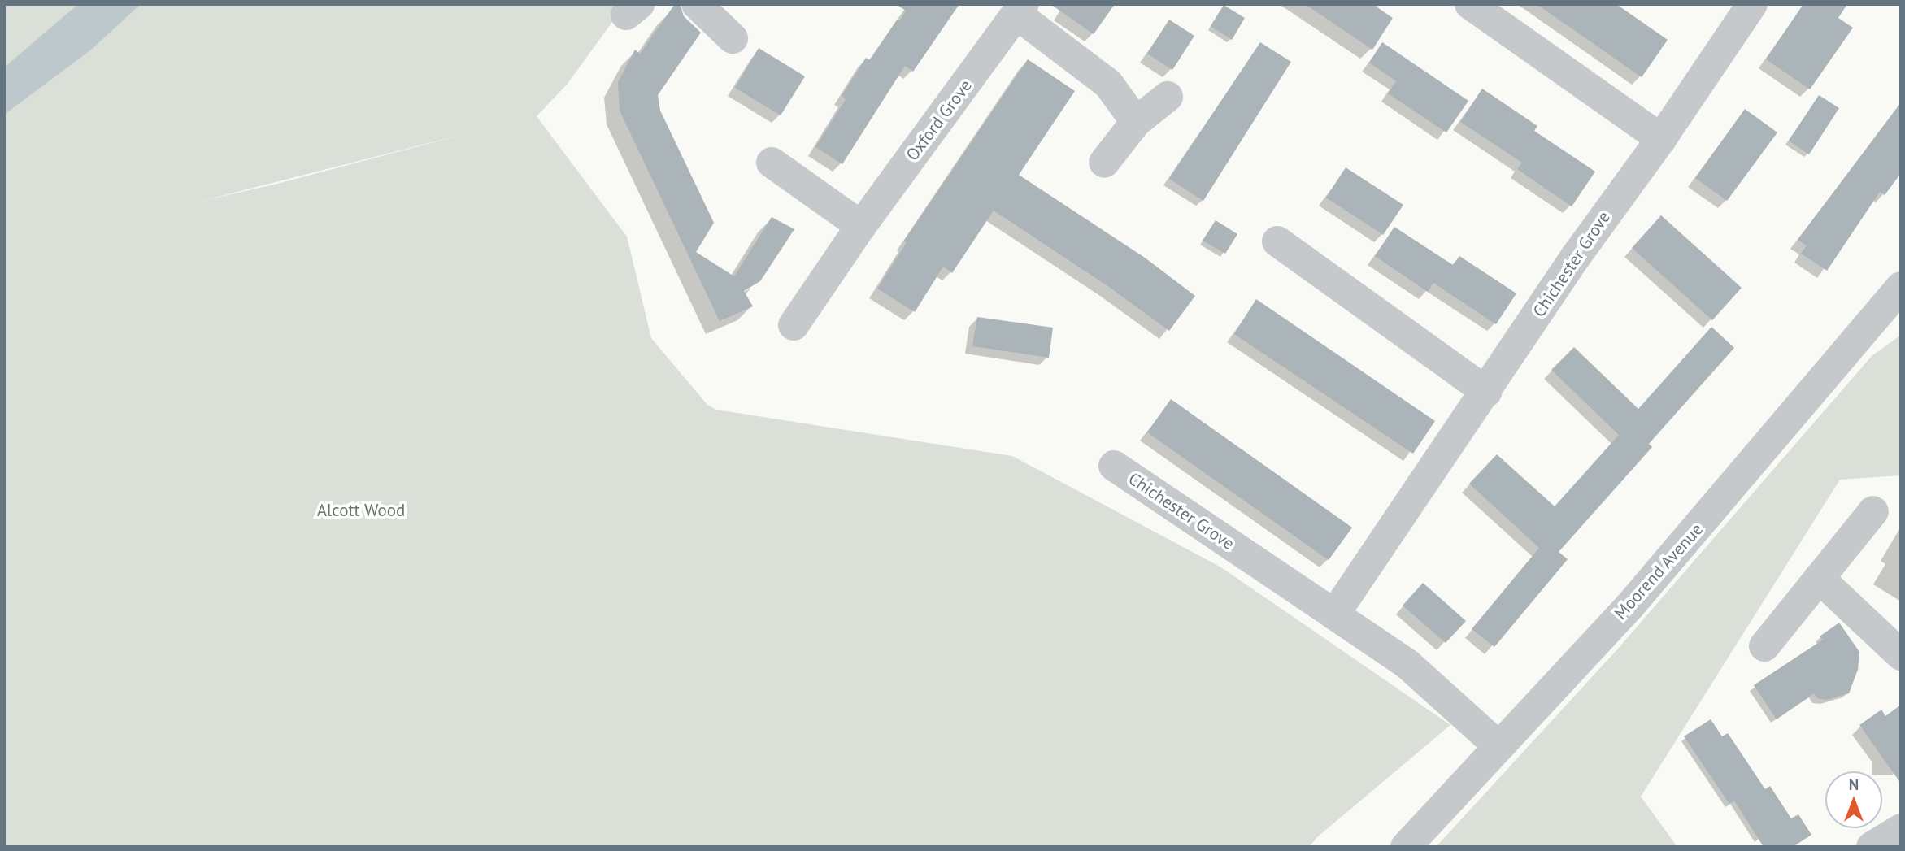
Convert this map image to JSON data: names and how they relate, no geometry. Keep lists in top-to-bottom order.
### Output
{
  "streets": {
    "street": ["Oxford Grove", "Chichester Grove", "Moorend Avenue"]
  },
  "crossings": [
    ["Chichester Grove", "Moorend Avenue"]
  ],
  "parks": ["Alcott Wood"],
  "north": "top"
}
